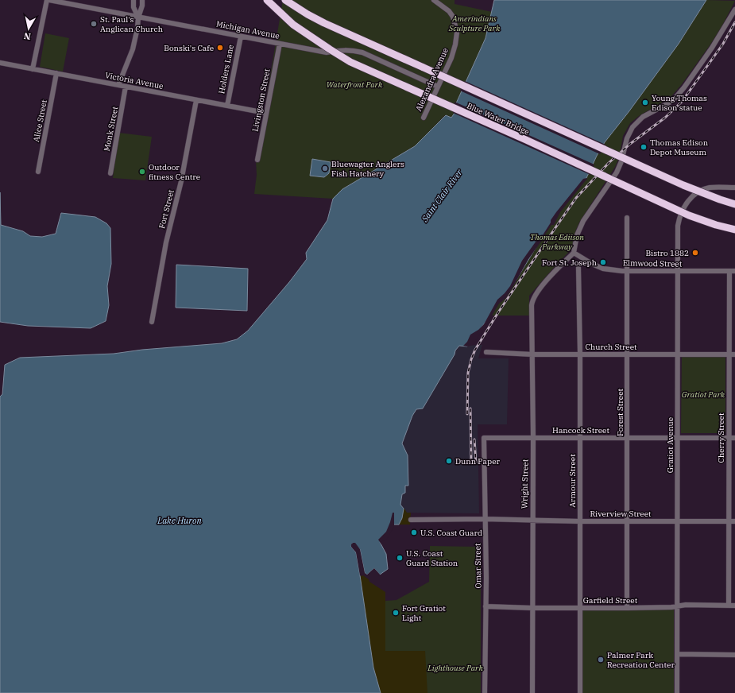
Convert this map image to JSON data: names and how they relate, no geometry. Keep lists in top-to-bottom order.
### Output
{
  "streets": {
    "highway": ["Blue Water Bridge"],
    "street": [
      "Michigan Avenue",
      "Holders Lane",
      "Alexandra Avenue",
      "Victoria Avenue",
      "Livingston Street",
      "Alice Street",
      "Monk Street",
      "Fort Street",
      "Elmwood Street",
      "Church Street",
      "Forest Street",
      "Hancock Street",
      "Cherry Street",
      "Gratiot Avenue",
      "Armour Street",
      "Wright Street",
      "Riverview Street",
      "Omar Street",
      "Garfield Street"
    ]
  },
  "crossings": [
    ["Michigan Avenue", "Holders Lane"],
    ["Michigan Avenue", "Alexandra Avenue"],
    ["Michigan Avenue", "Livingston Street"],
    ["Holders Lane", "Victoria Avenue"],
    ["Victoria Avenue", "Livingston Street"],
    ["Victoria Avenue", "Alice Street"],
    ["Victoria Avenue", "Monk Street"],
    ["Victoria Avenue", "Fort Street"],
    ["Elmwood Street", "Forest Street"],
    ["Elmwood Street", "Cherry Street"],
    ["Elmwood Street", "Gratiot Avenue"],
    ["Elmwood Street", "Wright Street"],
    ["Church Street", "Forest Street"],
    ["Church Street", "Cherry Street"],
    ["Church Street", "Gratiot Avenue"],
    ["Church Street", "Armour Street"],
    ["Church Street", "Wright Street"],
    ["Forest Street", "Hancock Street"],
    ["Forest Street", "Riverview Street"],
    ["Forest Street", "Garfield Street"],
    ["Hancock Street", "Cherry Street"],
    ["Hancock Street", "Gratiot Avenue"],
    ["Hancock Street", "Armour Street"],
    ["Hancock Street", "Wright Street"],
    ["Hancock Street", "Omar Street"],
    ["Cherry Street", "Riverview Street"],
    ["Cherry Street", "Garfield Street"],
    ["Gratiot Avenue", "Riverview Street"],
    ["Gratiot Avenue", "Garfield Street"],
    ["Armour Street", "Riverview Street"],
    ["Armour Street", "Garfield Street"],
    ["Wright Street", "Riverview Street"],
    ["Wright Street", "Garfield Street"],
    ["Riverview Street", "Omar Street"],
    ["Omar Street", "Garfield Street"]
  ],
  "water": ["Saint Clair River", "Lake Huron"],
  "parks": [
    "Amerindians Sculpture Park",
    "Waterfront Park",
    "Thomas Ediison Parkway",
    "Gratiot Park",
    "Lighthouse Park"
  ],
  "places": [
    "St. Paul's Anglican Church",
    "Bonski's Cafe",
    "Young Thomas Edison statue",
    "Thomas Edison Depot Museum",
    "Bluewagter Anglers Fish Hatchery",
    "Outdoor fitness Centre",
    "Bistro 1882",
    "Fort St. Joseph",
    "Dunn Paper",
    "U.S. Coast Guard",
    "U.S. Coast Guard Station",
    "Fort Gratiot Light",
    "Palmer Park Recreation Center"
  ],
  "north": "bottom"
}
